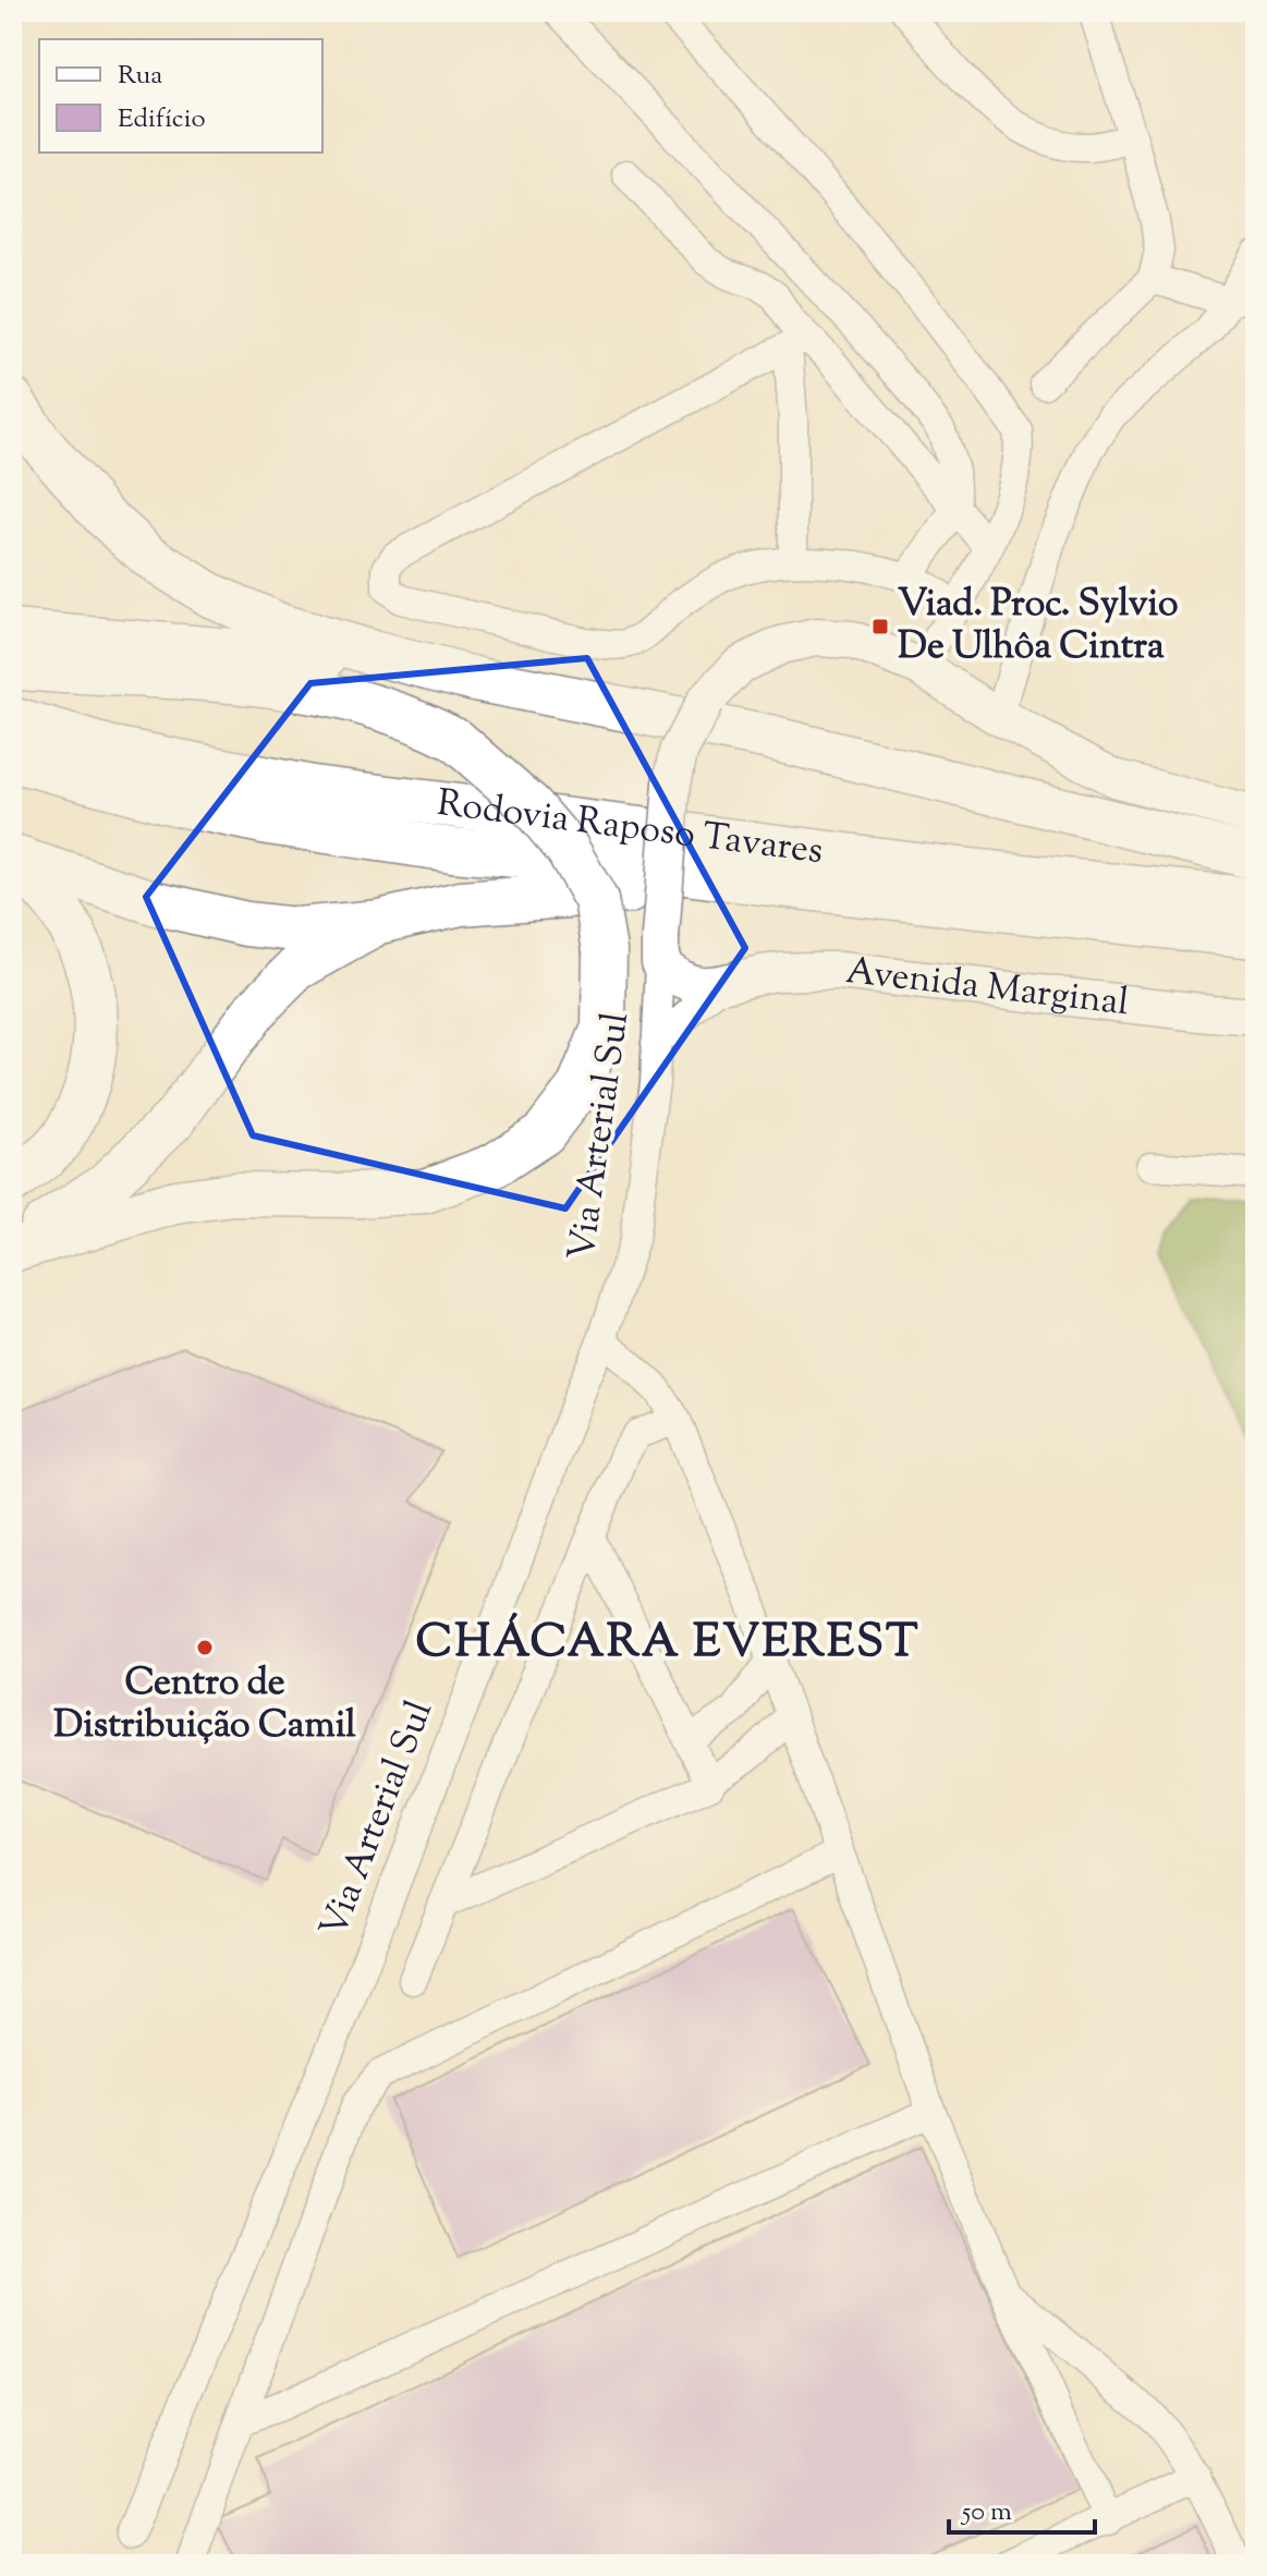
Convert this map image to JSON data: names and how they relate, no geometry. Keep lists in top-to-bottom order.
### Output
{
  "streets": {
    "highway": ["Rodovia Raposo Tavares"],
    "main road": ["Avenida Marginal"],
    "street": ["Via Arterial Sul"]
  },
  "crossings": [
    ["Avenida Marginal", "Via Arterial Sul"]
  ],
  "districts": ["CHÁCARA EVEREST"],
  "places": {
    "transit": ["Viad. Proc. Sylvio De Ulhôa Cintra"],
    "other": ["Centro de Distribuição Camil"]
  },
  "legend": ["Rua", "Edifício"],
  "scale_bar": "50 m"
}
